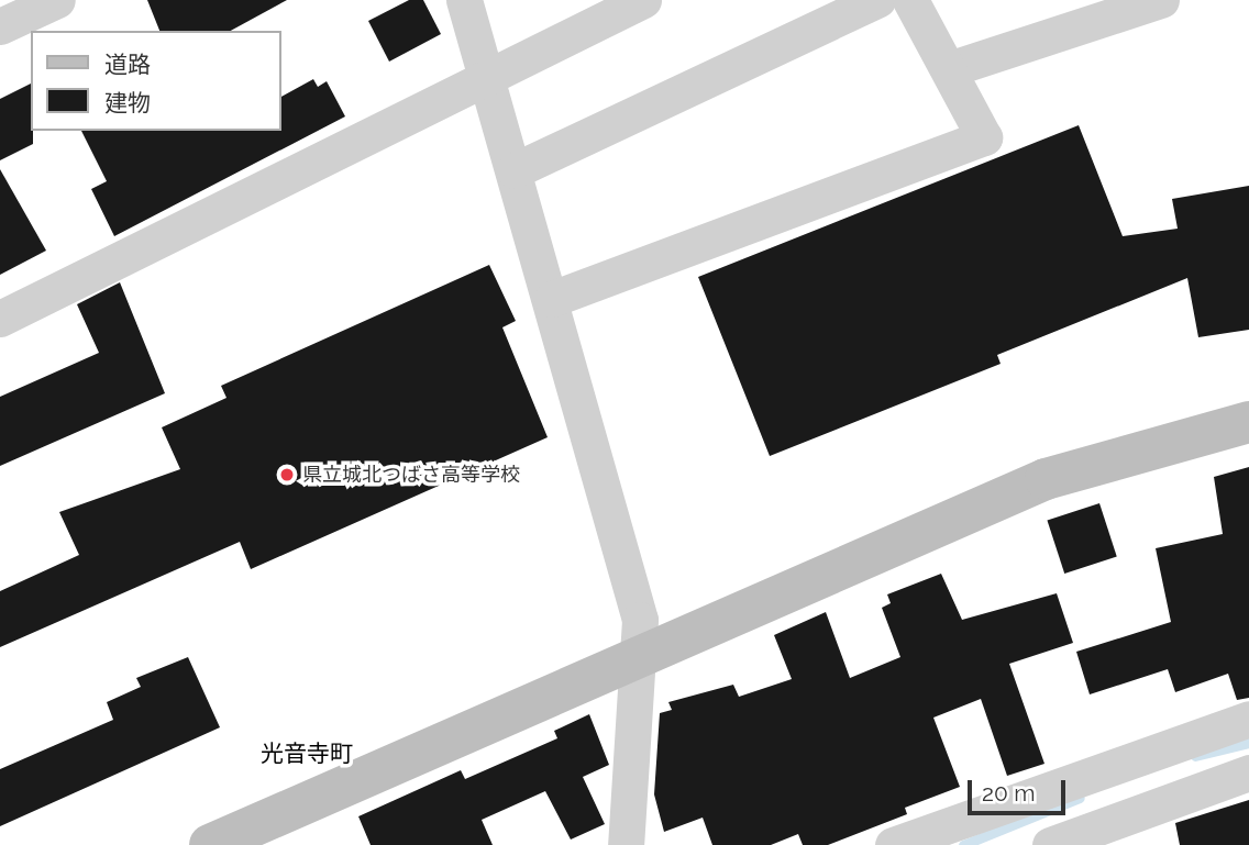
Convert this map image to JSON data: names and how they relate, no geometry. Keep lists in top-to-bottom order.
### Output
{
  "districts": ["光音寺町"],
  "places": ["県立城北つばさ高等学校"],
  "legend": ["道路", "建物"],
  "scale_bar": "20 m"
}
